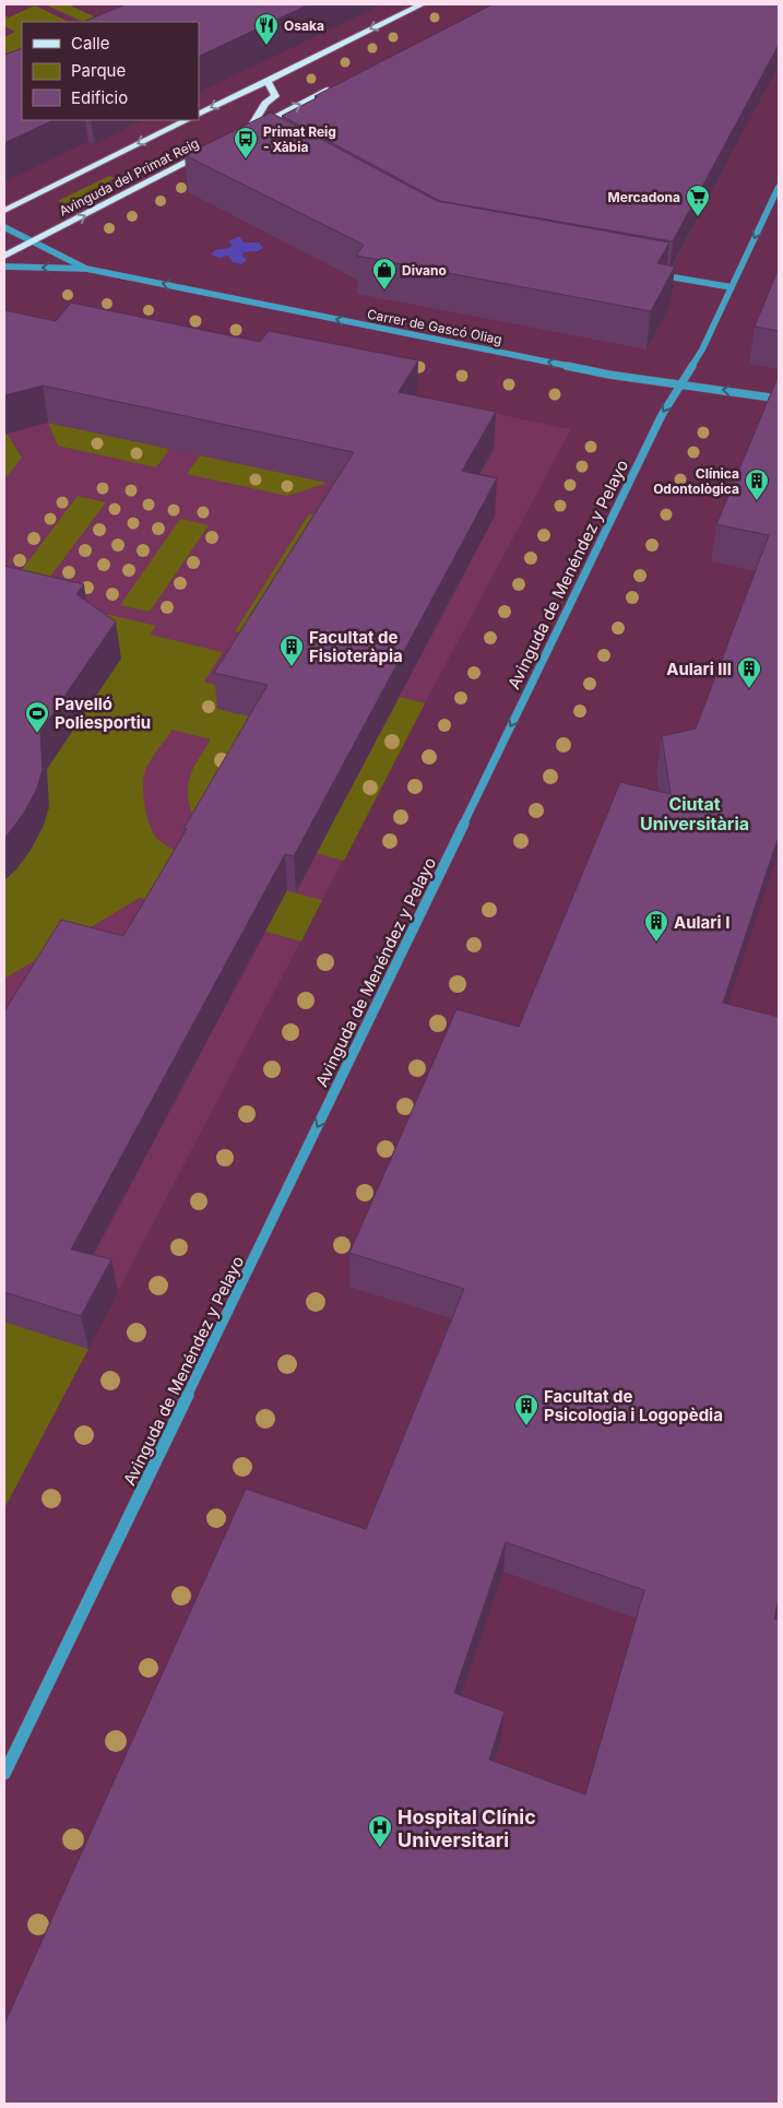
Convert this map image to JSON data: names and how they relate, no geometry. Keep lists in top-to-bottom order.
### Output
{
  "streets": {
    "main road": ["Avinguda del Primat Reig"],
    "street": ["Carrer de Gascó Oliag", "Avinguda de Menéndez y Pelayo"]
  },
  "crossings": [
    ["Avinguda del Primat Reig", "Carrer de Gascó Oliag"],
    ["Carrer de Gascó Oliag", "Avinguda de Menéndez y Pelayo"]
  ],
  "one_way": ["Carrer de Gascó Oliag", "Avinguda de Menéndez y Pelayo"],
  "districts": ["Ciutat Universitària"],
  "places": {
    "restaurant": ["Osaka"],
    "bus stop": ["Primat Reig - Xàbia"],
    "supermarket": ["Mercadona"],
    "shop": ["Divano"],
    "building": [
      "Clínica Odontològica",
      "Facultat de Fisioteràpia",
      "Aulari III",
      "Aulari I",
      "Facultat de Psicologia i Logopèdia"
    ],
    "sports": ["Pavelló Poliesportiu"],
    "hospital": ["Hospital Clínic Universitari"]
  },
  "legend": ["Calle", "Parque", "Edificio"]
}
